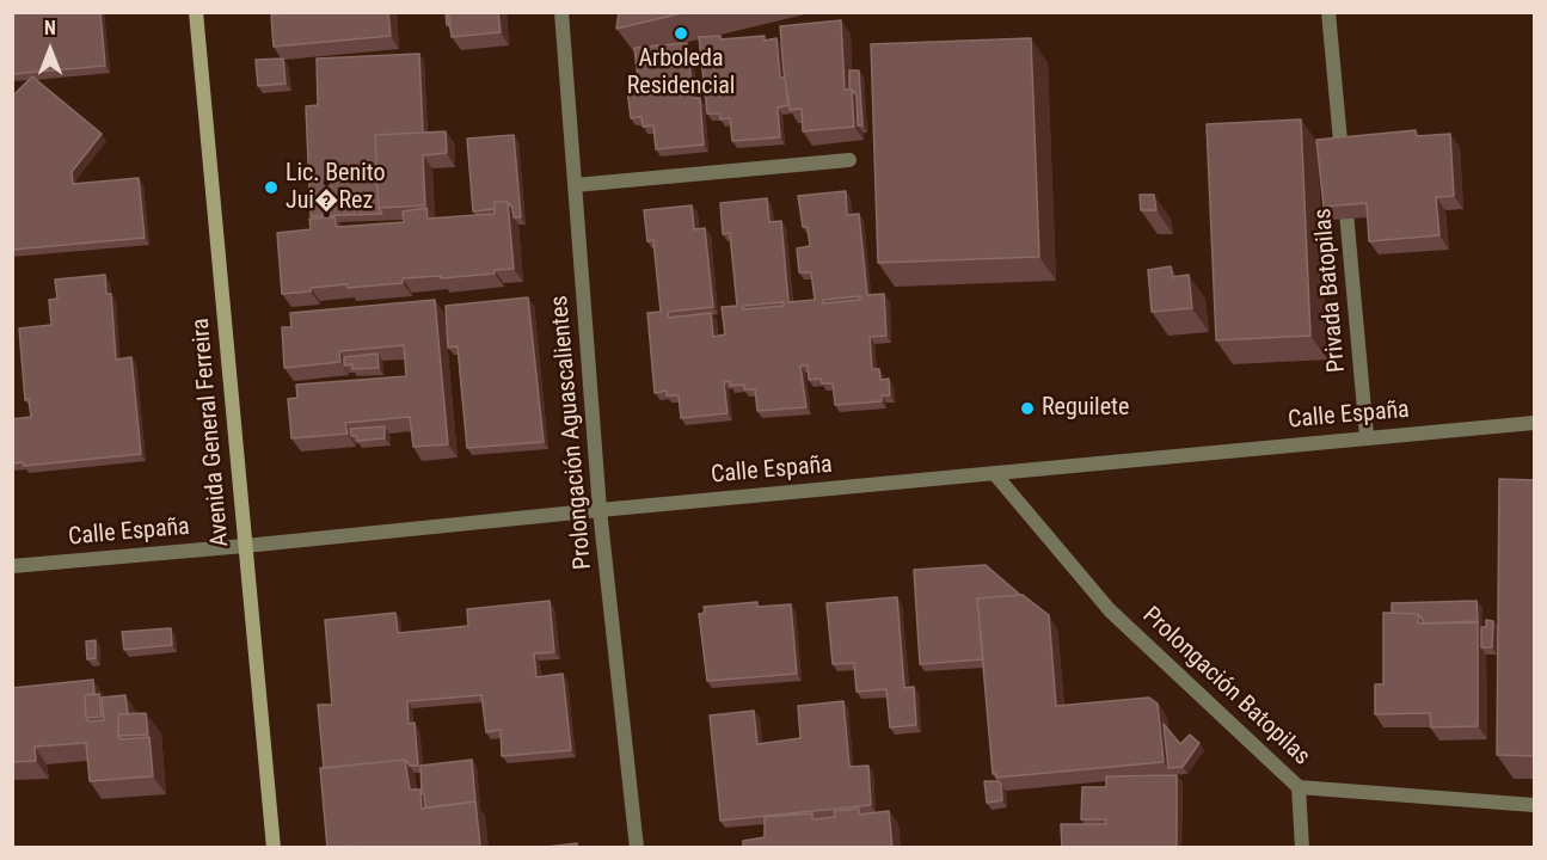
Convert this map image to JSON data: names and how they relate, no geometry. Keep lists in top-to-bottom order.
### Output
{
  "streets": {
    "street": [
      "Privada Batopilas",
      "Calle España",
      "Avenida General Ferreira",
      "Prolongación Aguascalientes",
      "Prolongación Batopilas"
    ]
  },
  "crossings": [
    ["Privada Batopilas", "Calle España"],
    ["Calle España", "Avenida General Ferreira"],
    ["Calle España", "Prolongación Aguascalientes"],
    ["Calle España", "Prolongación Batopilas"]
  ],
  "places": ["Arboleda Residencial", "Lic. Benito Jui�Rez", "Reguilete"],
  "north": "top"
}
